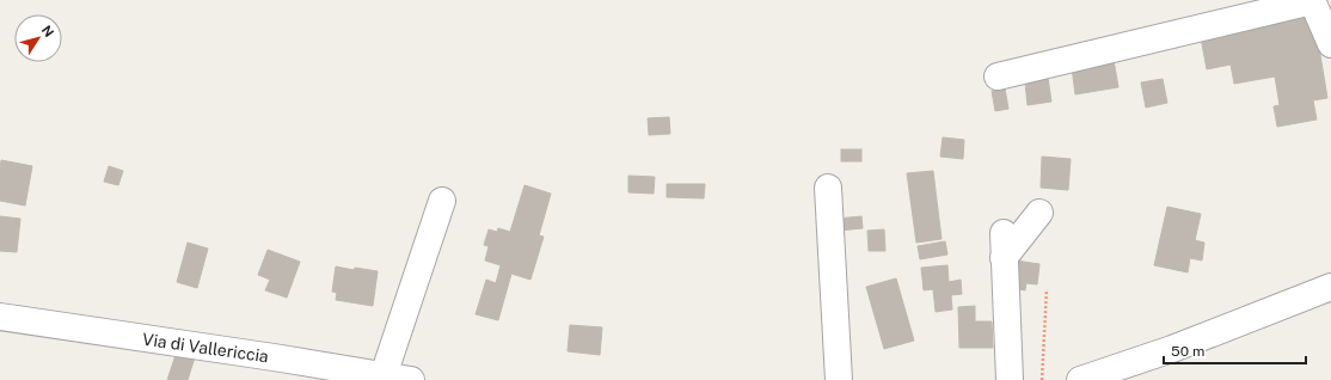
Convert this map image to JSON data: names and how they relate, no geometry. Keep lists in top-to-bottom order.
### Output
{
  "streets": {
    "street": ["Via di Vallericcia"]
  },
  "scale_bar": "50 m",
  "north": "top right"
}
